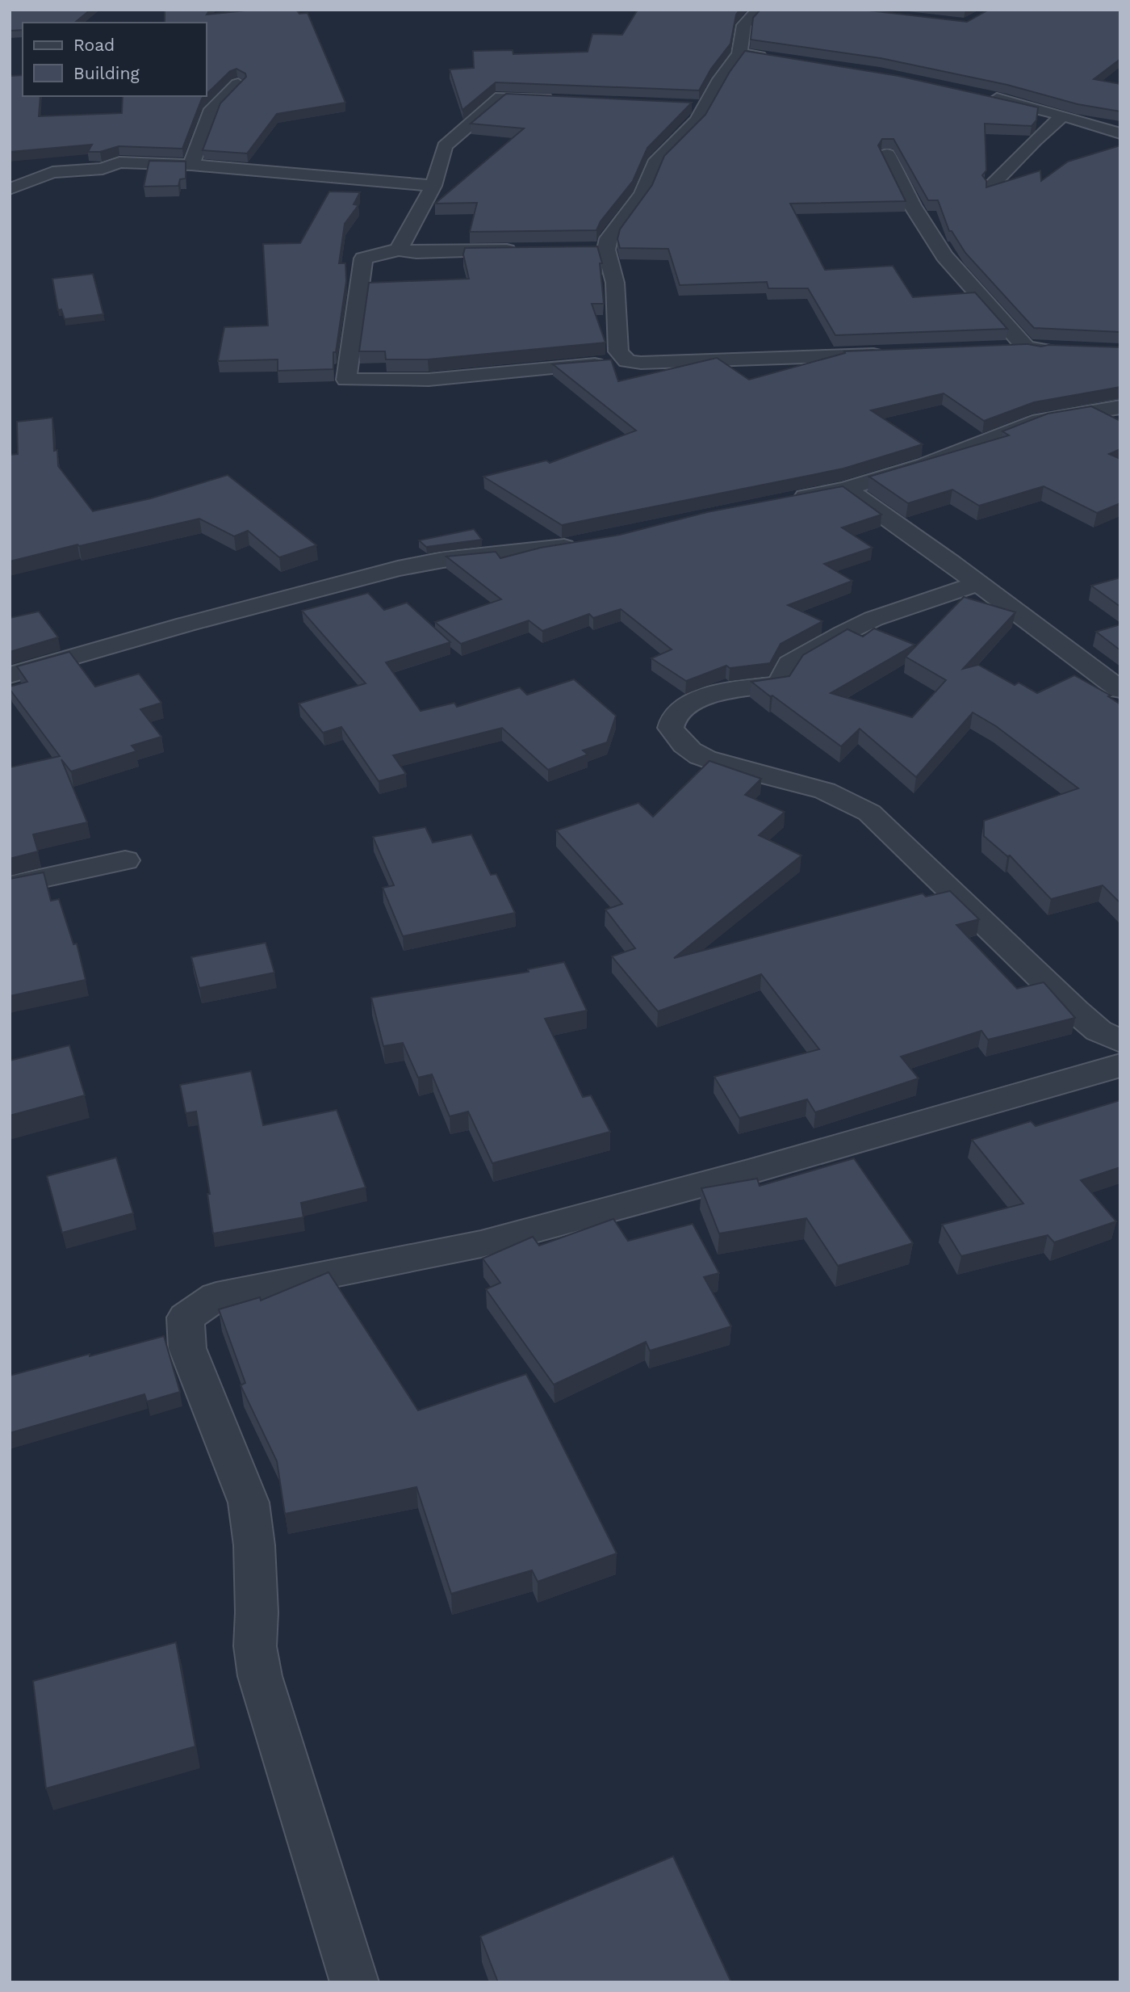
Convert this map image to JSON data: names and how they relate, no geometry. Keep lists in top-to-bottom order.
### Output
{
  "legend": ["Road", "Building"]
}
